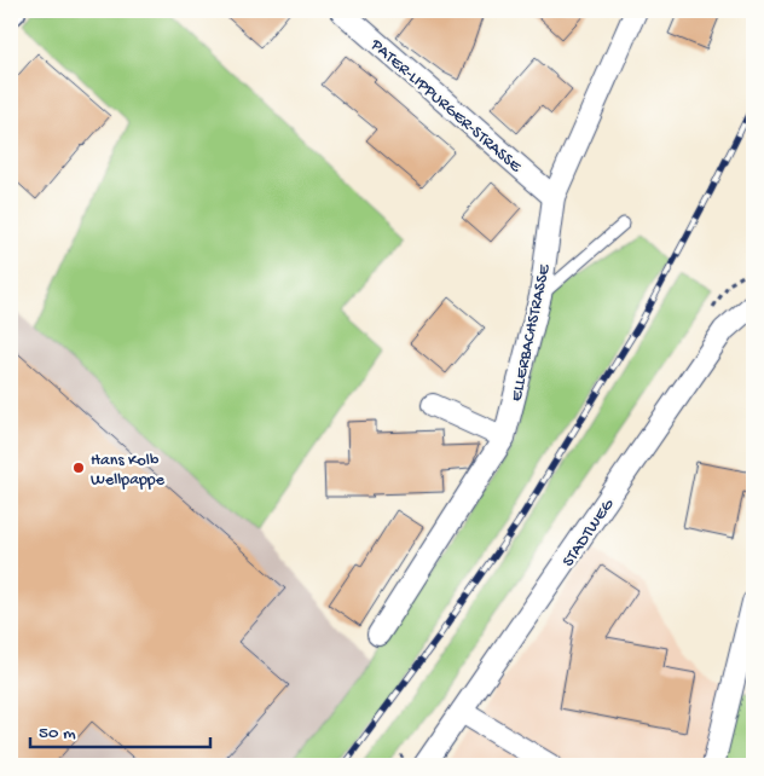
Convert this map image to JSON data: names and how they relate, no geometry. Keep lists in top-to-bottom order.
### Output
{
  "streets": {
    "street": ["PATER-LIPPURGER-STRASSE", "ELLERBACHSTRASSE", "STADTWEG"]
  },
  "crossings": [
    ["PATER-LIPPURGER-STRASSE", "ELLERBACHSTRASSE"]
  ],
  "places": ["Hans Kolb Wellpappe"],
  "scale_bar": "50 m"
}
